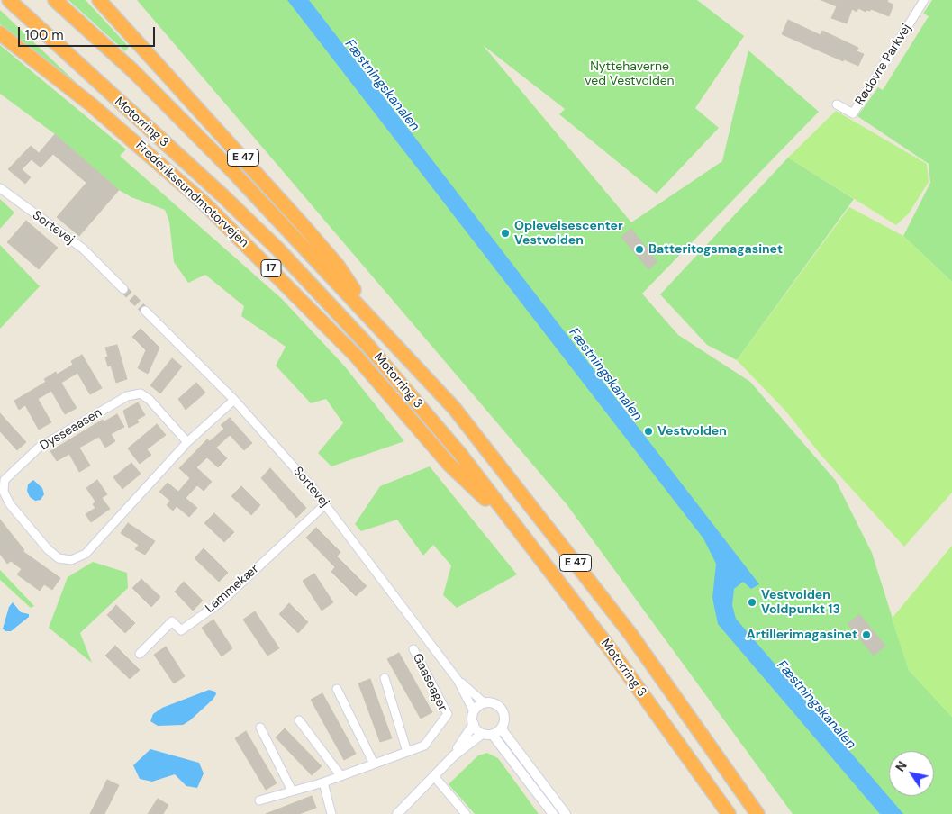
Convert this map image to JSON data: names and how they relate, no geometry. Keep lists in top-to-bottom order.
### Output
{
  "streets": {
    "highway": [
      "Motorring 3",
      "E 47",
      "Frederikssundmotorvejen",
      "17"
    ],
    "street": [
      "Rødovre Parkvej",
      "Sortevej",
      "Dysseaasen",
      "Lammekær",
      "Gaaseager"
    ]
  },
  "crossings": [
    ["Motorring 3", "E 47"],
    ["Motorring 3", "Frederikssundmotorvejen"],
    ["Sortevej", "Dysseaasen"],
    ["Sortevej", "Lammekær"]
  ],
  "water": ["Fæstningskanalen"],
  "parks": ["Nyttehaverne ved Vestvolden"],
  "places": [
    "Oplevelsescenter Vestvolden",
    "Batteritogsmagasinet",
    "Vestvolden",
    "Vestvolden Voldpunkt 13",
    "Artillerimagasinet"
  ],
  "scale_bar": "100 m",
  "north": "top left"
}
